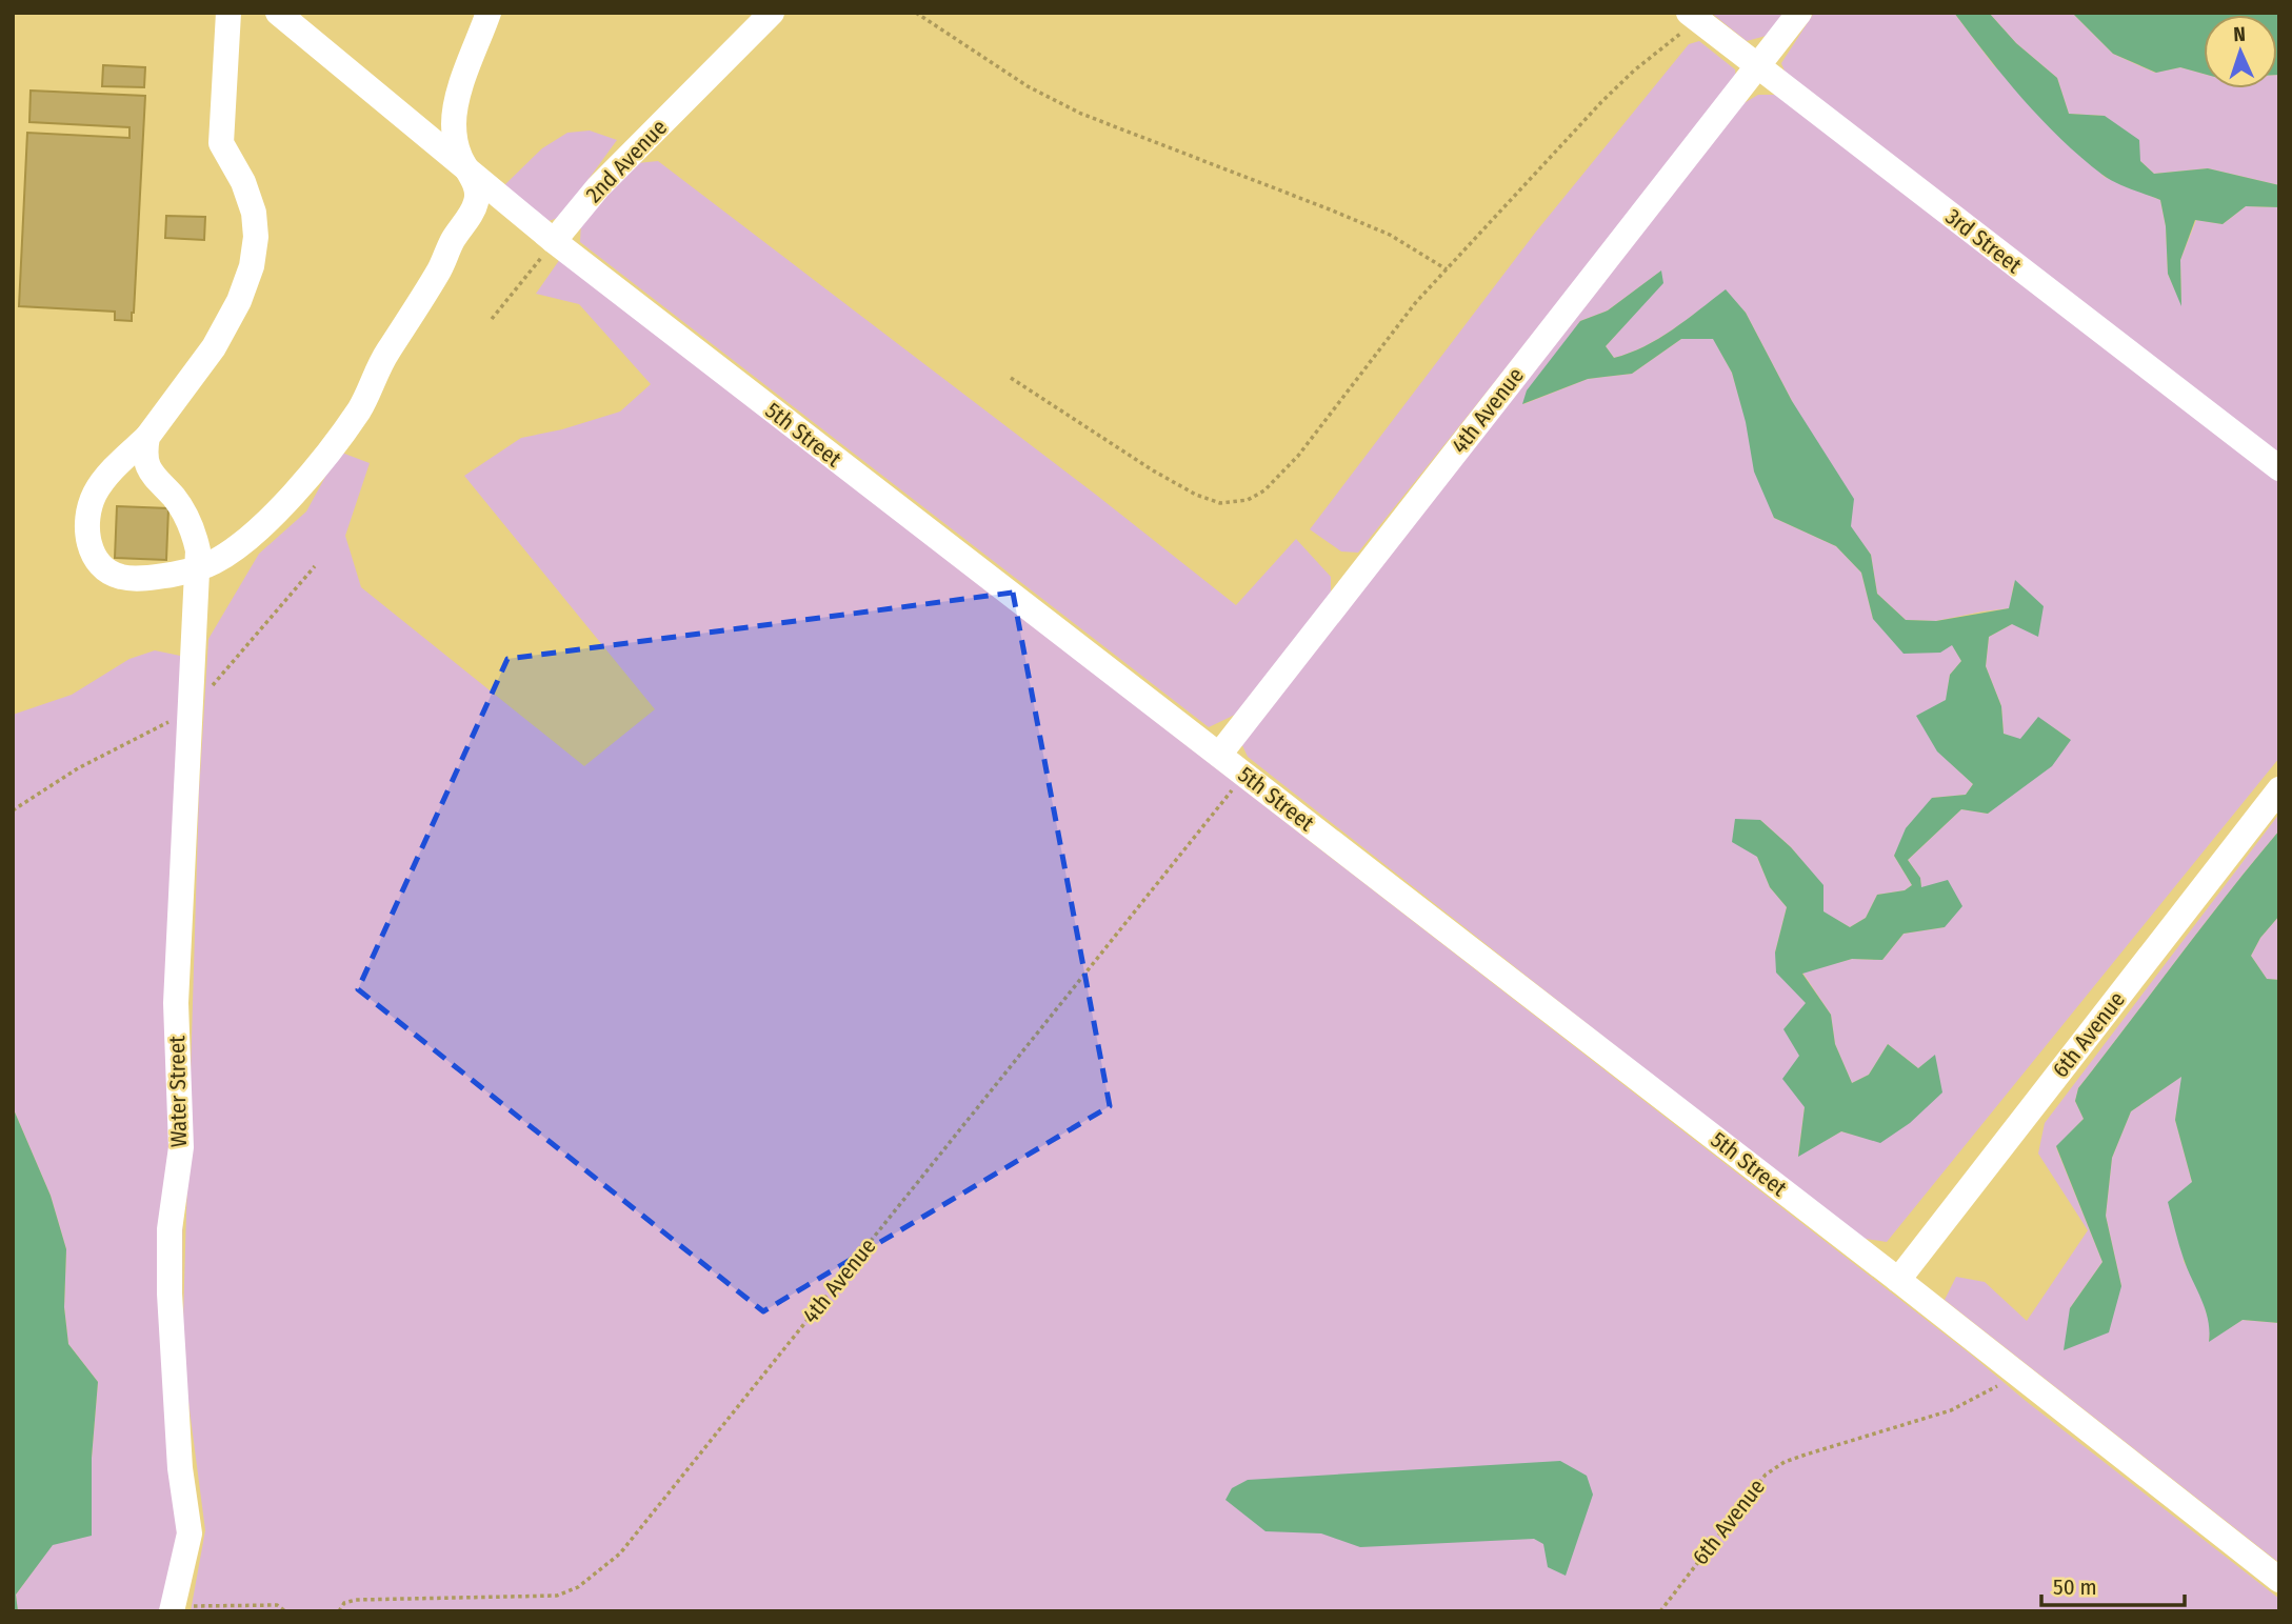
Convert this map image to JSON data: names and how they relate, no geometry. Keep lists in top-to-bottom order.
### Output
{
  "streets": {
    "street": [
      "2nd Avenue",
      "3rd Street",
      "4th Avenue",
      "5th Street",
      "6th Avenue",
      "Water Street"
    ]
  },
  "crossings": [
    ["2nd Avenue", "5th Street"],
    ["3rd Street", "4th Avenue"],
    ["4th Avenue", "5th Street"],
    ["5th Street", "6th Avenue"]
  ],
  "scale_bar": "50 m",
  "north": "top"
}
